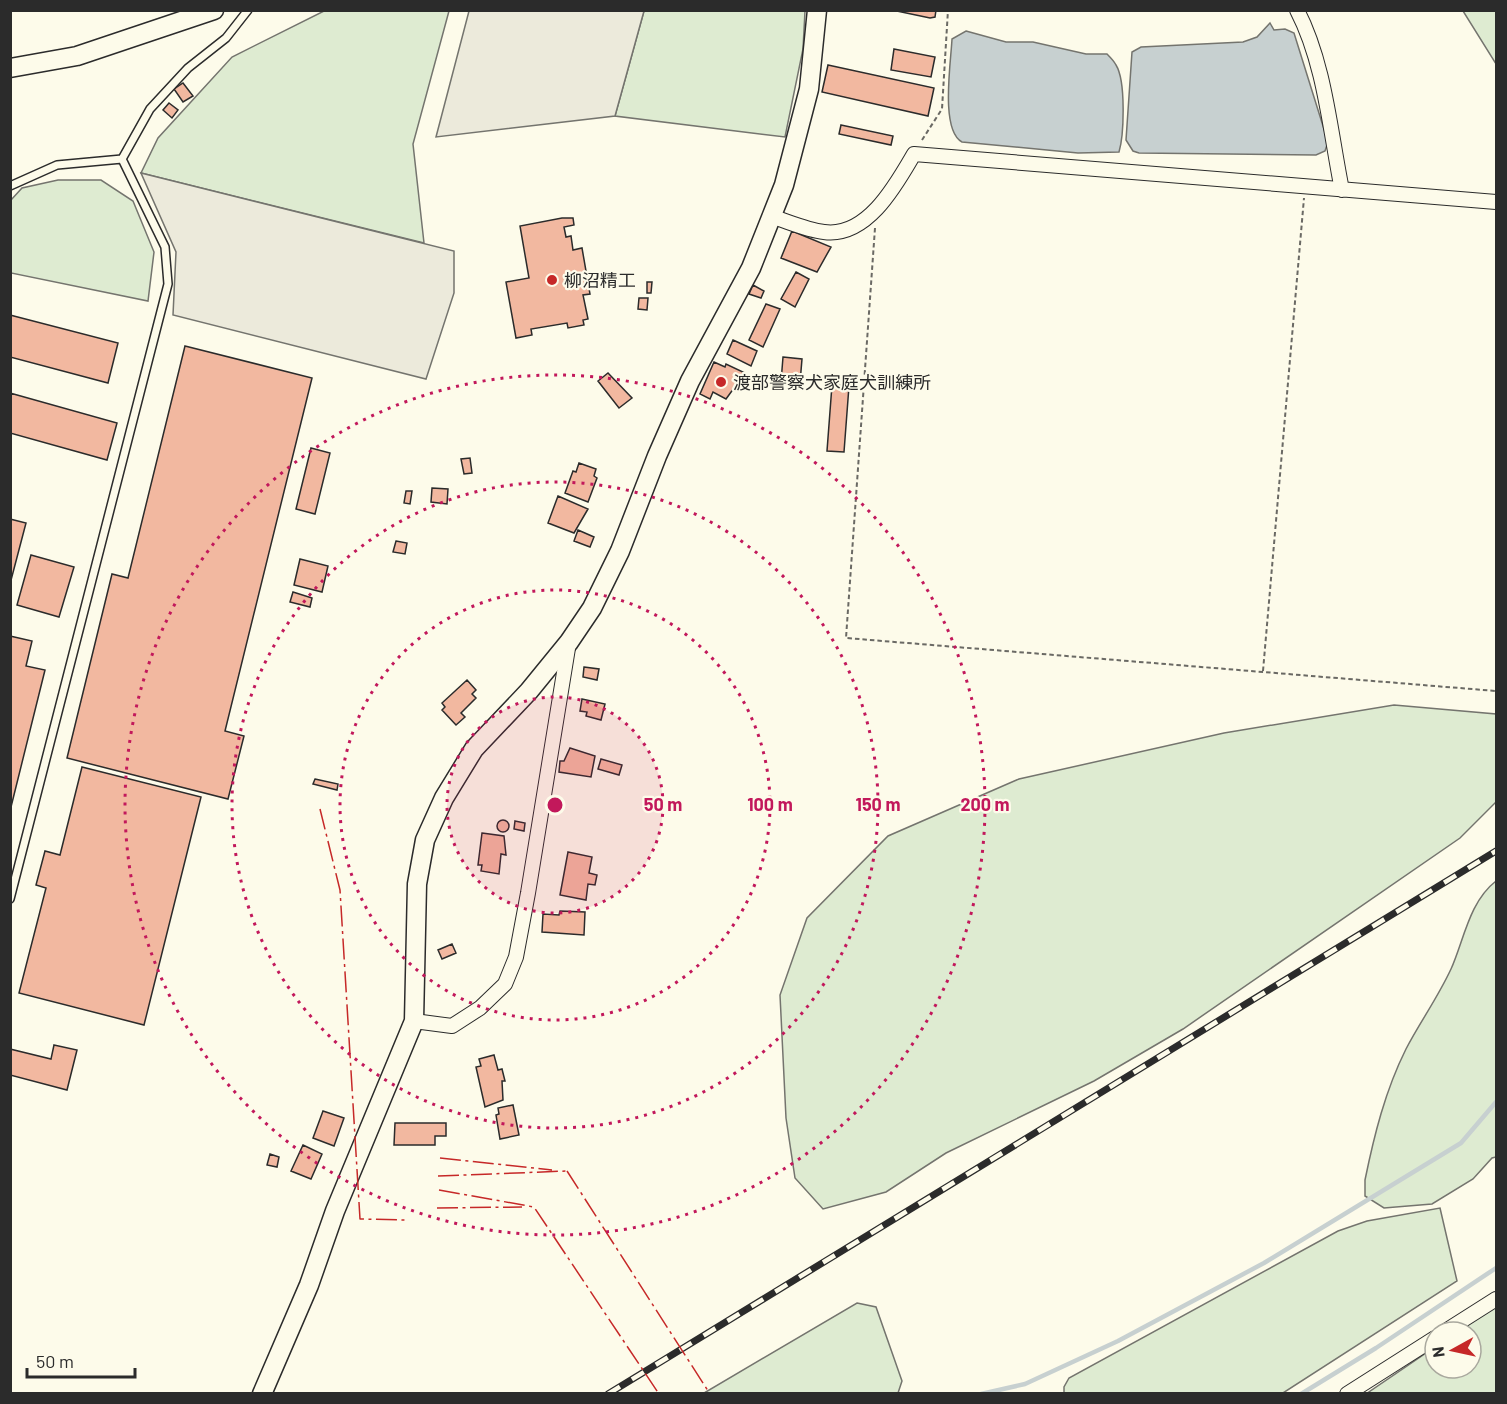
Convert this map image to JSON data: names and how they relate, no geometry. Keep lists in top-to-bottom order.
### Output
{
  "places": ["柳沼精工", "渡部警察犬家庭犬訓練所"],
  "scale_bar": "50 m",
  "north": "left",
  "rings": [
    "50 m",
    "100 m",
    "150 m",
    "200 m"
  ]
}
